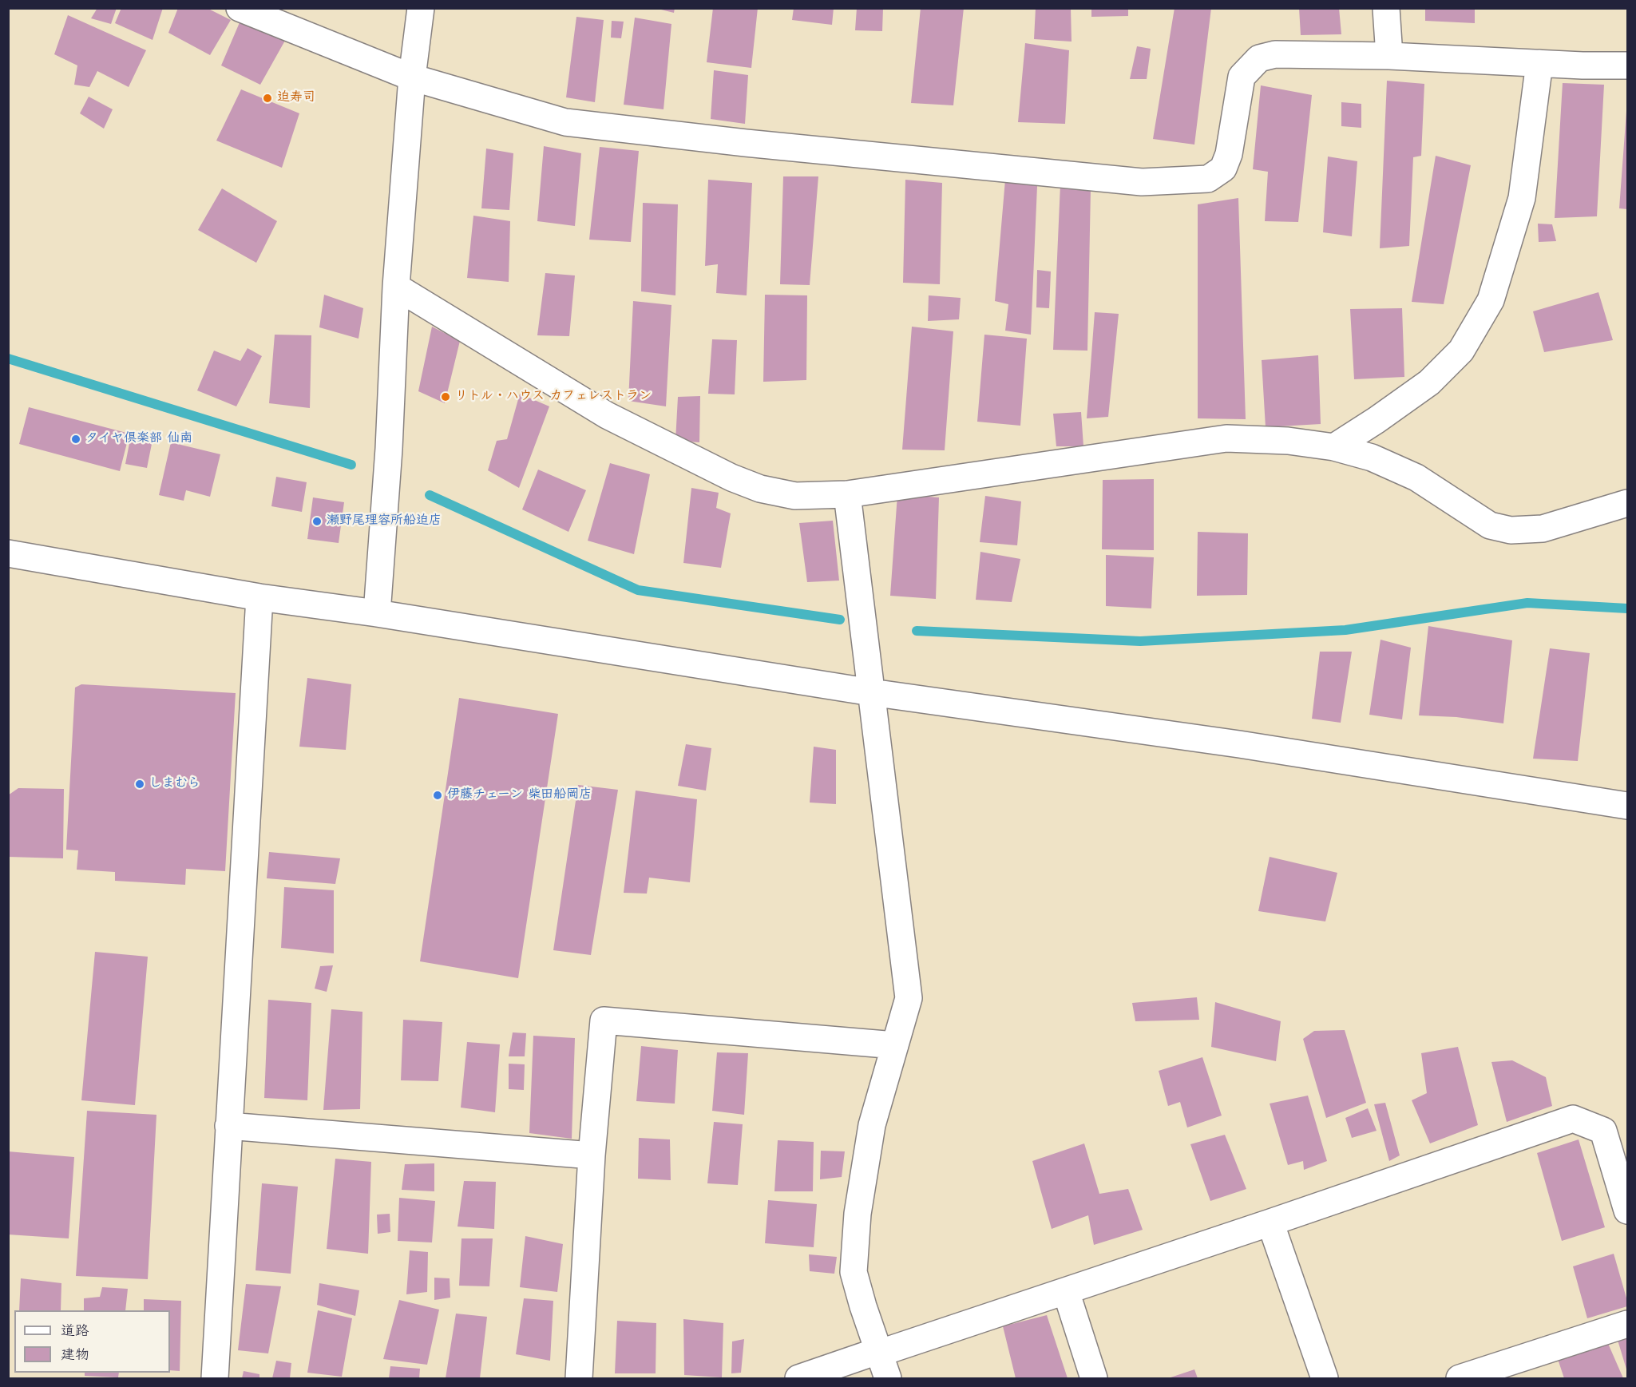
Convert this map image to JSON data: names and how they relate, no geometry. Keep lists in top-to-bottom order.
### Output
{
  "places": [
    "迫寿司",
    "リトル・ハウス カフェレストラン",
    "タイヤ倶楽部 仙南",
    "瀬野尾理容所船迫店",
    "しまむら",
    "伊藤チェーン 柴田船岡店"
  ],
  "legend": ["道路", "建物"]
}
